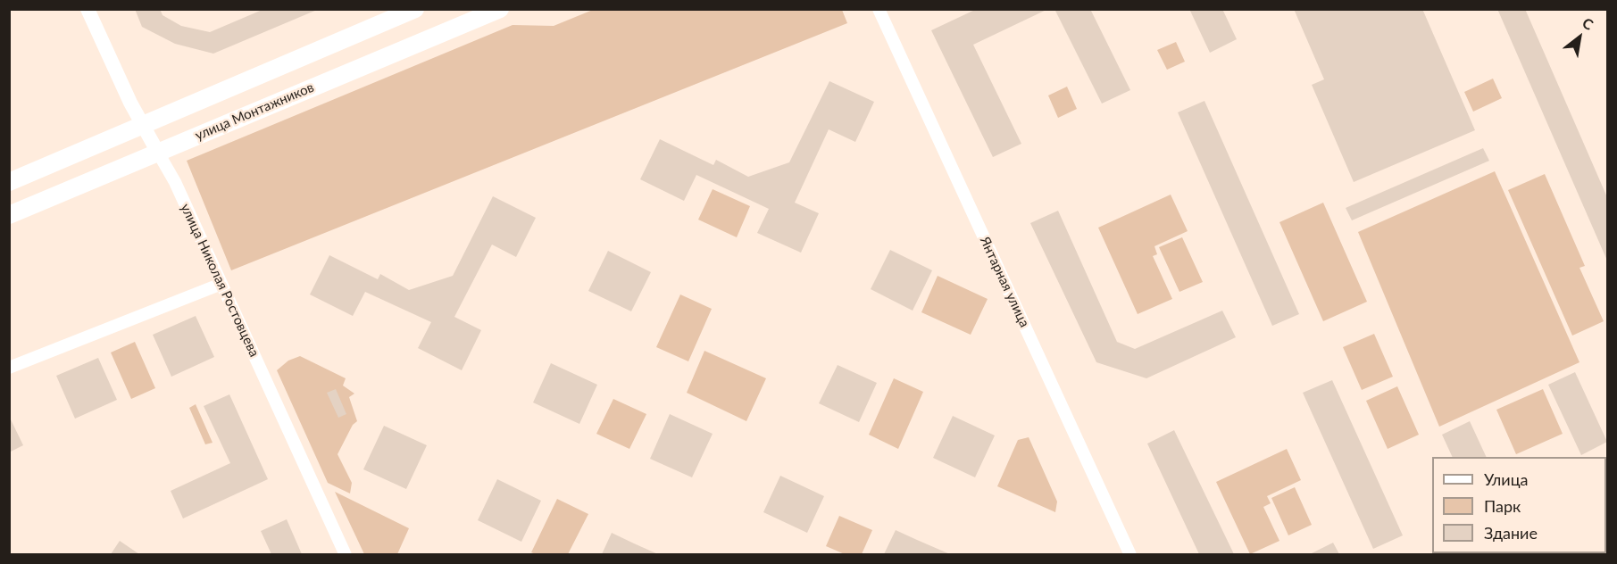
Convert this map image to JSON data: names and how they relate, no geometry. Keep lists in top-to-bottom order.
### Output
{
  "streets": {
    "main road": ["улица Монтажников"],
    "street": ["улица Николая Ростовцева", "Янтарная улица"]
  },
  "crossings": [
    ["улица Монтажников", "улица Николая Ростовцева"]
  ],
  "legend": ["Улица", "Парк", "Здание"],
  "north": "top right"
}
